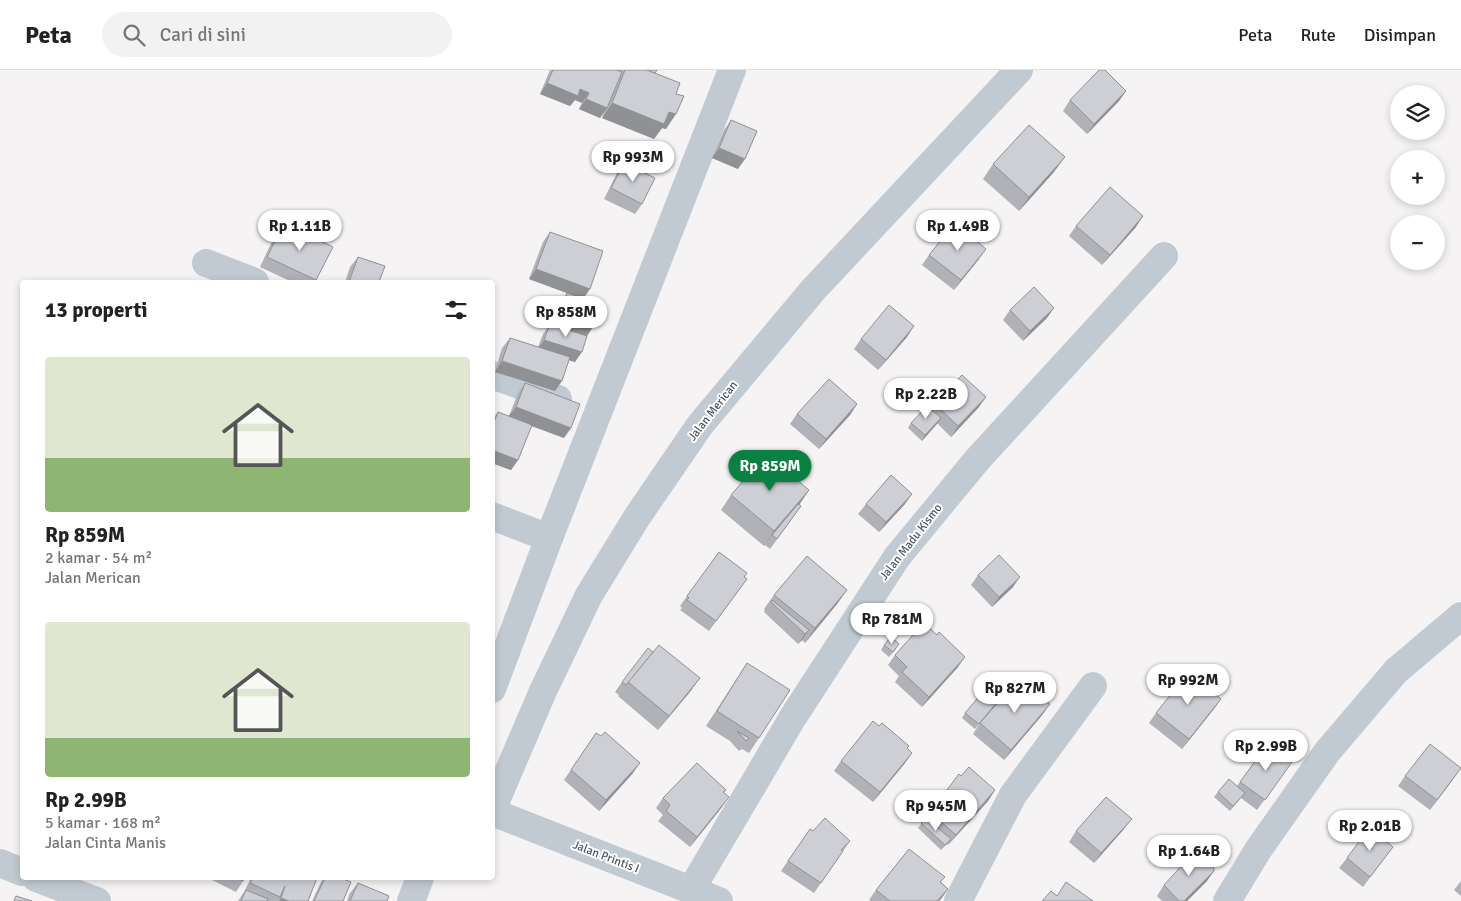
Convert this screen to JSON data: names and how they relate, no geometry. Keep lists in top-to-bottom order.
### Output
{
  "streets": {
    "street": ["Jalan Merican", "Jalan Madu Kismo", "Jalan Printis I"]
  },
  "crossings": [
    ["Jalan Madu Kismo", "Jalan Printis I"]
  ],
  "page": {
    "header": "Peta",
    "search": "Cari di sini",
    "nav": ["Peta", "Rute", "Disimpan"],
    "map_buttons": ["+", "−"],
    "price": [
      "Rp 993M",
      "Rp 1.11B",
      "Rp 1.49B",
      "Rp 858M",
      "Rp 2.22B",
      "Rp 859M",
      "Rp 781M",
      "Rp 992M",
      "Rp 827M",
      "Rp 2.99B",
      "Rp 945M",
      "Rp 2.01B",
      "Rp 1.64B"
    ],
    "heading": "13 properti",
    "list": [
      {
        "name": "Rp 859M",
        "note": "2 kamar · 54 m² · Jalan Merican"
      },
      {
        "name": "Rp 2.99B",
        "note": "5 kamar · 168 m² · Jalan Cinta Manis"
      }
    ]
  }
}
